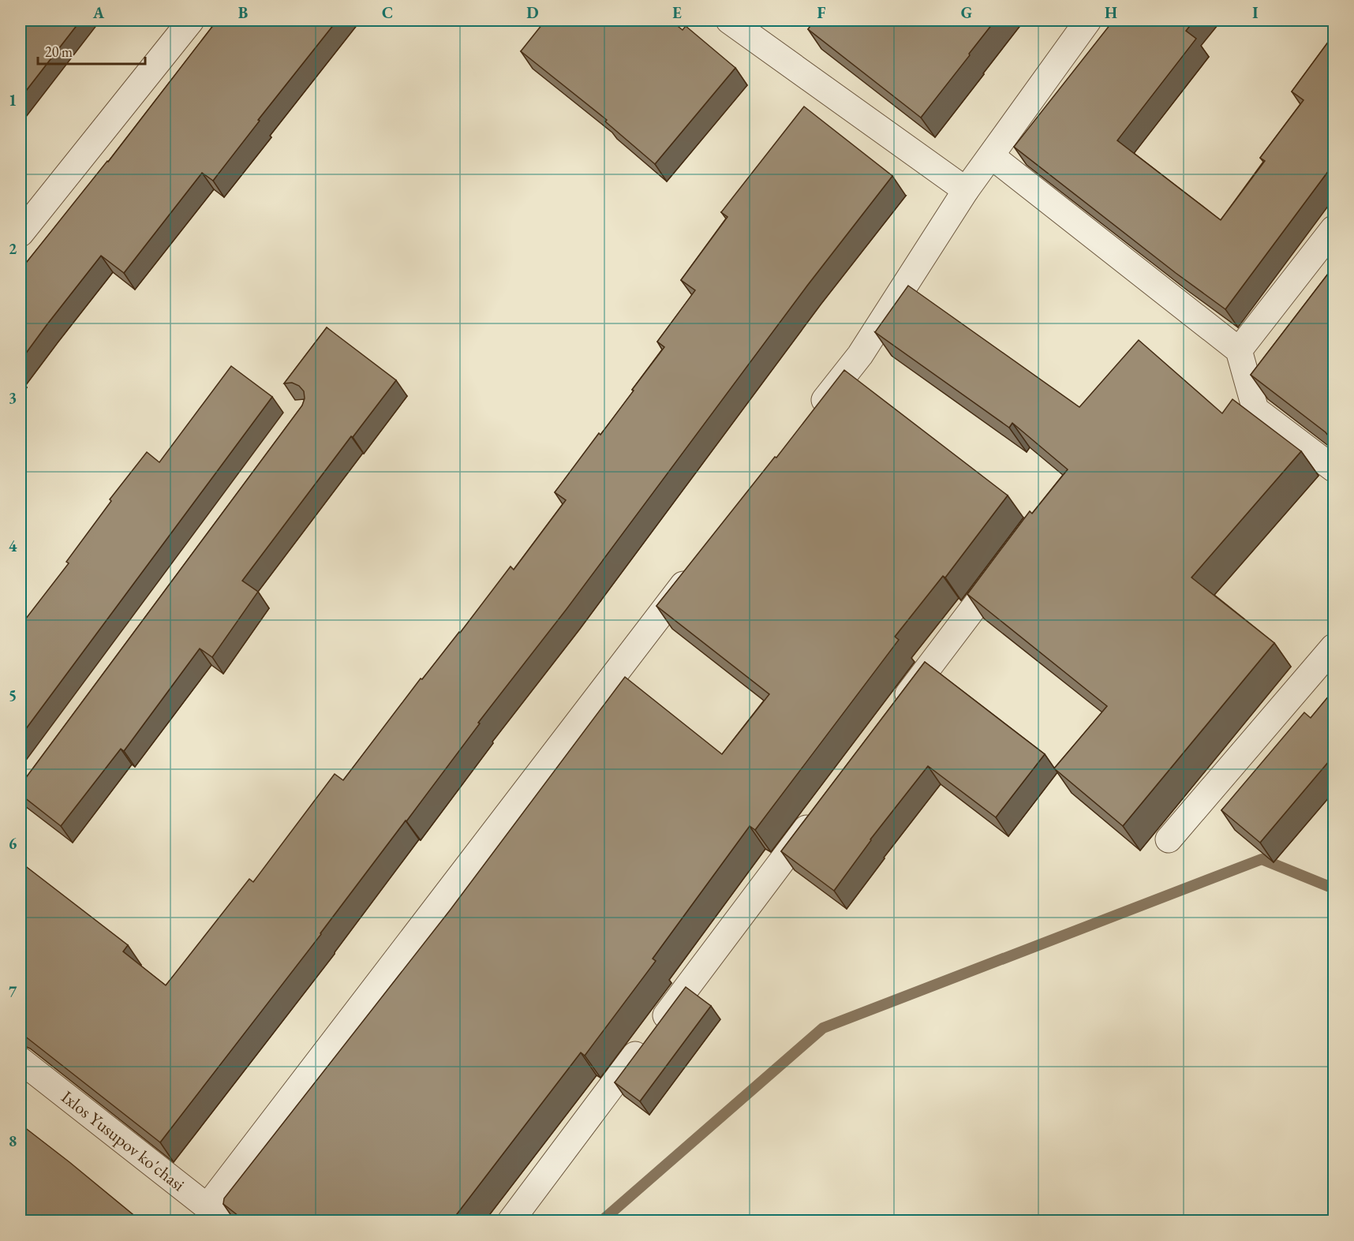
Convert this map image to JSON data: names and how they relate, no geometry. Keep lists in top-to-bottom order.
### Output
{
  "streets": {
    "street": ["Ixlos Yusupov ko'chasi"]
  },
  "scale_bar": "20 m",
  "grid": {
    "columns": [
      "A",
      "B",
      "C",
      "D",
      "E",
      "F",
      "G",
      "H",
      "I"
    ],
    "rows": [
      "1",
      "2",
      "3",
      "4",
      "5",
      "6",
      "7",
      "8"
    ]
  }
}
